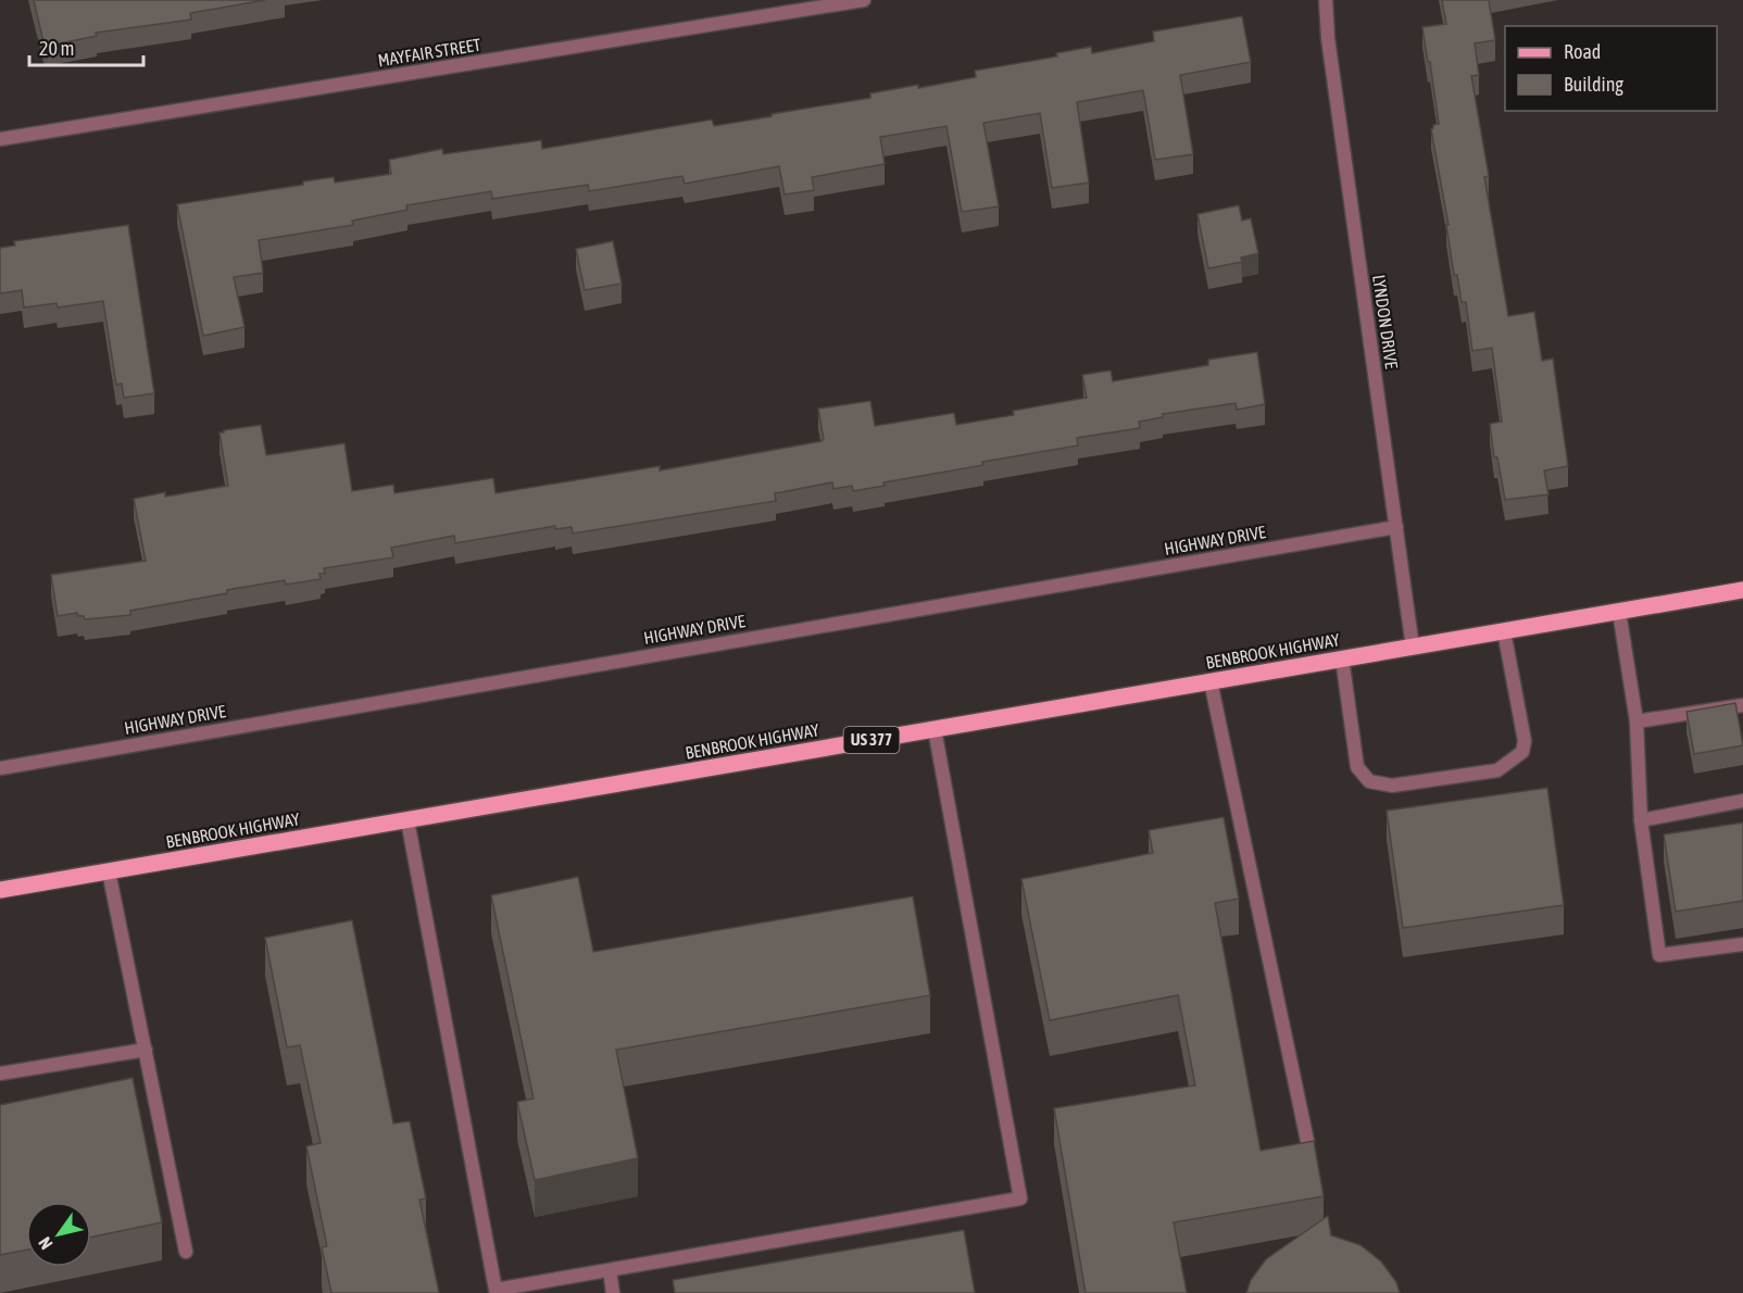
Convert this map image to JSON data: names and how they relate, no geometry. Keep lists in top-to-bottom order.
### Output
{
  "streets": {
    "main road": ["BENBROOK HIGHWAY", "US 377"],
    "street": ["MAYFAIR STREET", "LYNDON DRIVE", "HIGHWAY DRIVE"]
  },
  "crossings": [
    ["LYNDON DRIVE", "HIGHWAY DRIVE"],
    ["LYNDON DRIVE", "BENBROOK HIGHWAY"]
  ],
  "legend": ["Road", "Building"],
  "scale_bar": "20 m",
  "north": "bottom left"
}
